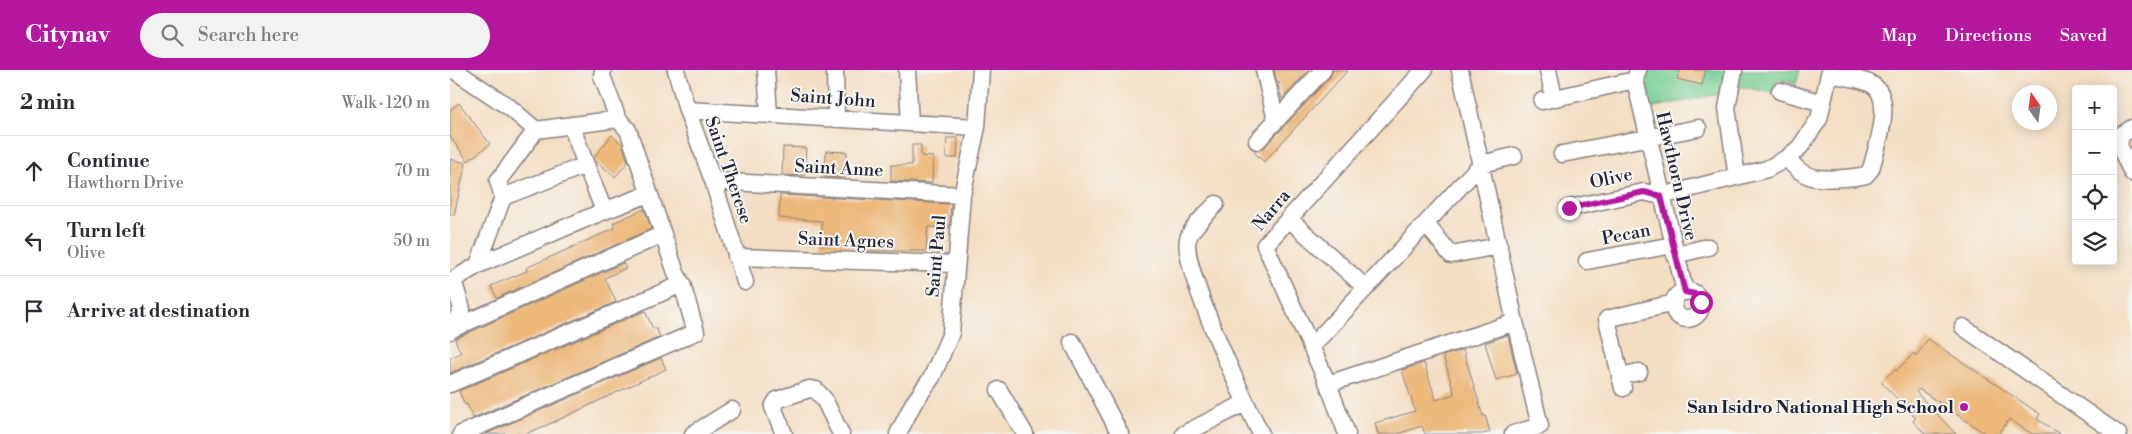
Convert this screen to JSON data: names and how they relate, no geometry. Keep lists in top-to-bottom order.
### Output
{
  "streets": {
    "street": [
      "Saint John",
      "Saint Anne",
      "Saint Therese",
      "Hawthorn Drive",
      "Olive",
      "Narra",
      "Pecan",
      "Saint Agnes",
      "Saint Paul"
    ]
  },
  "crossings": [
    ["Saint John", "Saint Therese"],
    ["Saint John", "Saint Paul"],
    ["Saint Anne", "Saint Therese"],
    ["Saint Anne", "Saint Paul"],
    ["Saint Therese", "Saint Agnes"],
    ["Hawthorn Drive", "Olive"],
    ["Hawthorn Drive", "Pecan"],
    ["Saint Agnes", "Saint Paul"]
  ],
  "places": ["San Isidro National High School"],
  "north": "top",
  "page": {
    "header": "Citynav",
    "search": "Search here",
    "nav": ["Map", "Directions", "Saved"],
    "heading": ["2 min", "Walk · 120 m"],
    "map_buttons": ["+", "−"],
    "list": [
      ["Continue", "Hawthorn Drive", "70 m"],
      ["Turn left", "Olive", "50 m"],
      "Arrive at destination"
    ]
  }
}
